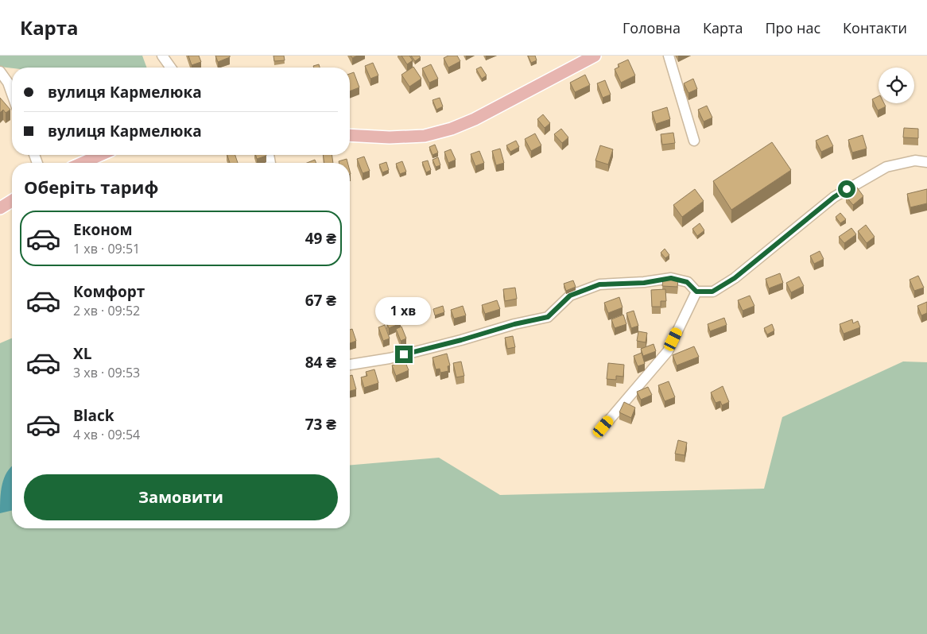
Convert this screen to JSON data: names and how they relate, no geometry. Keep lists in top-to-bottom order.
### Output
{
  "page": {
    "header": "Карта",
    "nav": [
      "Головна",
      "Карта",
      "Про нас",
      "Контакти"
    ],
    "banner": ["вулиця Кармелюка", "вулиця Кармелюка"],
    "heading": "Оберіть тариф",
    "list": [
      {
        "name": "Економ",
        "note": "1 хв · 09:51",
        "value": "49 ₴"
      },
      {
        "name": "Комфорт",
        "note": "2 хв · 09:52",
        "value": "67 ₴"
      },
      {
        "name": "XL",
        "note": "3 хв · 09:53",
        "value": "84 ₴"
      },
      {
        "name": "Black",
        "note": "4 хв · 09:54",
        "value": "73 ₴"
      }
    ],
    "bubble": "1 хв",
    "buttons": "Замовити"
  }
}
